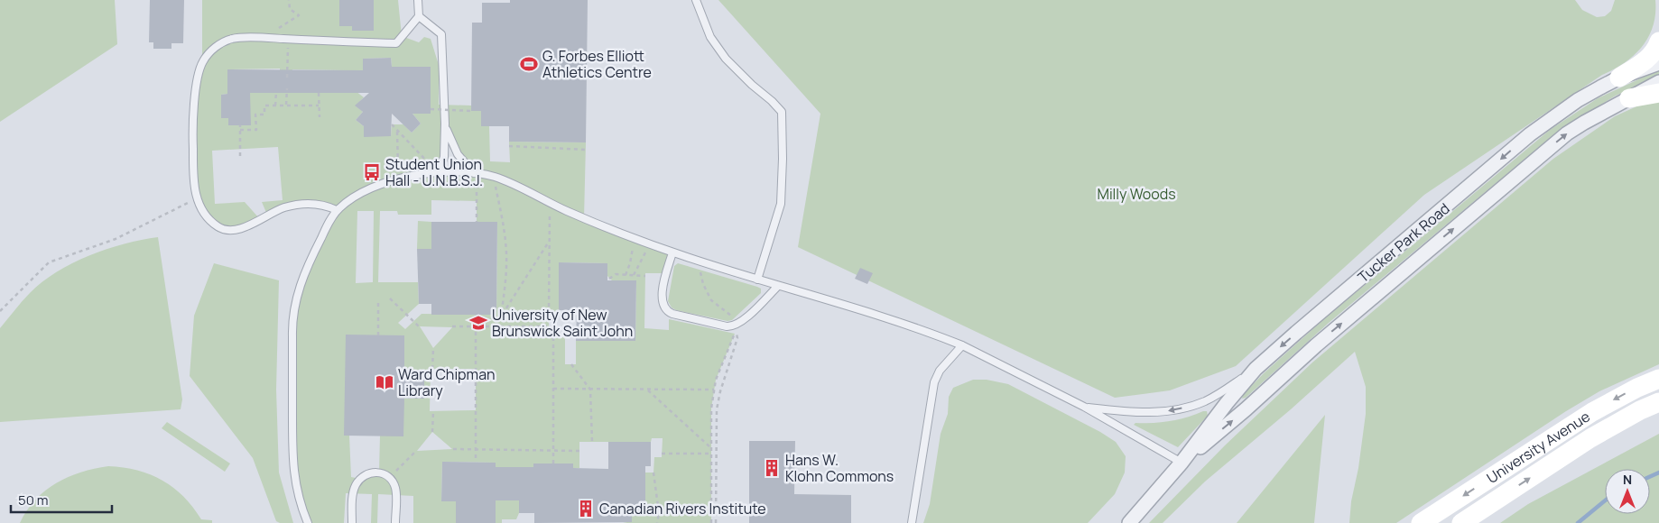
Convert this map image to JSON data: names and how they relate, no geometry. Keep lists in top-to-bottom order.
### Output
{
  "streets": {
    "main road": ["University Avenue"],
    "street": ["Tucker Park Road"]
  },
  "parks": ["Milly Woods"],
  "places": {
    "sports": ["G. Forbes Elliott Athletics Centre"],
    "bus stop": ["Student Union Hall - U.N.B.S.J."],
    "school or university": ["University of New Brunswick Saint John"],
    "library": ["Ward Chipman Library"],
    "building": ["Hans W. Klohn Commons", "Canadian Rivers Institute"]
  },
  "scale_bar": "50 m",
  "north": "top"
}
